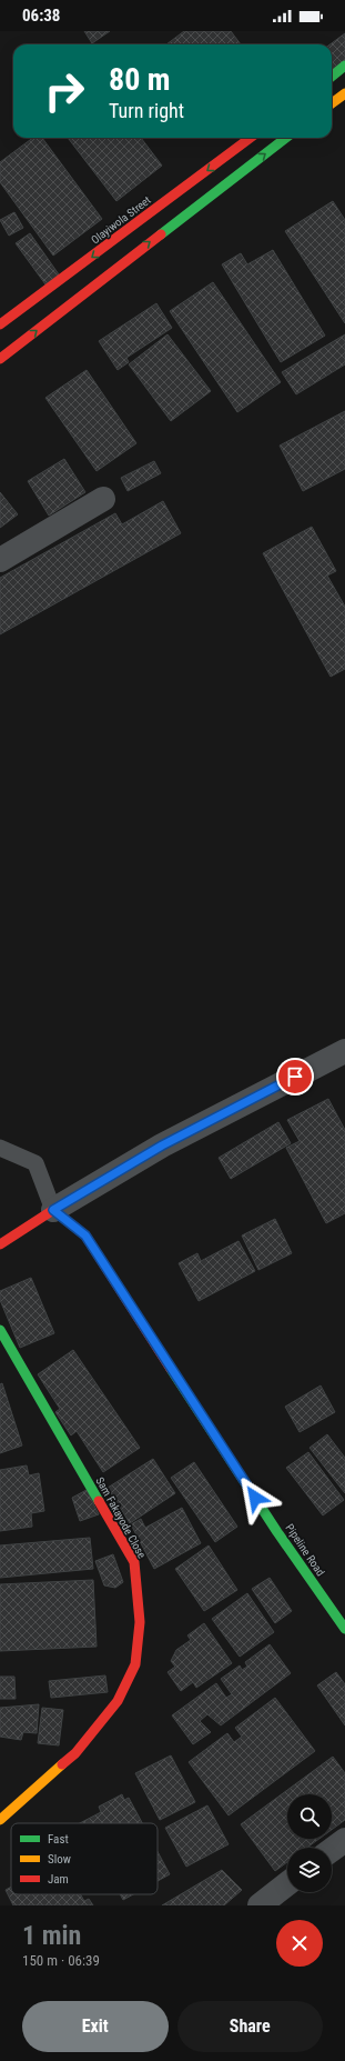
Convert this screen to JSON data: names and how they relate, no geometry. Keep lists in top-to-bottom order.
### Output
{
  "streets": {
    "street": ["Olayiwola Street", "Sam Fakayode Close", "Pipeline Road"]
  },
  "legend": ["Fast", "Slow", "Jam"],
  "page": {
    "status": "06:38",
    "turn": ["80 m", "Turn right"],
    "heading": ["1 min", "150 m · 06:39"],
    "buttons": ["Exit", "Share"]
  }
}
